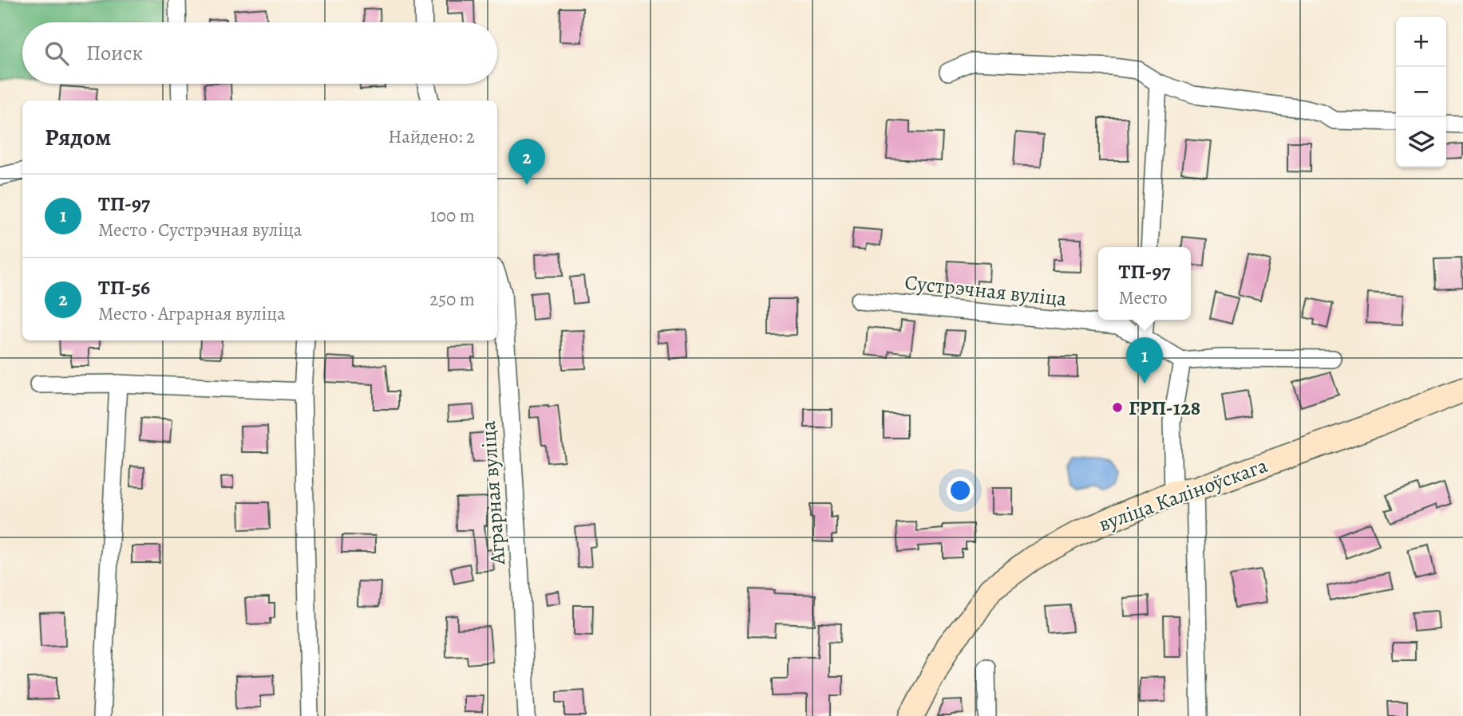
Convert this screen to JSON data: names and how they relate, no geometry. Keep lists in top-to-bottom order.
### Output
{
  "streets": {
    "main road": ["вуліца Каліноўскага"],
    "street": ["Сустрэчная вуліца", "Аграрная вуліца"]
  },
  "places": ["ГРП-128"],
  "page": {
    "map_buttons": ["+", "−"],
    "search": "Поиск",
    "heading": ["Рядом", "Найдено: 2"],
    "pins": ["2", "1"],
    "list": [
      {
        "mark": "1",
        "name": "ТП-97",
        "note": "Место · Сустрэчная вуліца",
        "value": "100 m"
      },
      {
        "mark": "2",
        "name": "ТП-56",
        "note": "Место · Аграрная вуліца",
        "value": "250 m"
      }
    ],
    "popup": ["ТП-97", "Место"]
  }
}
